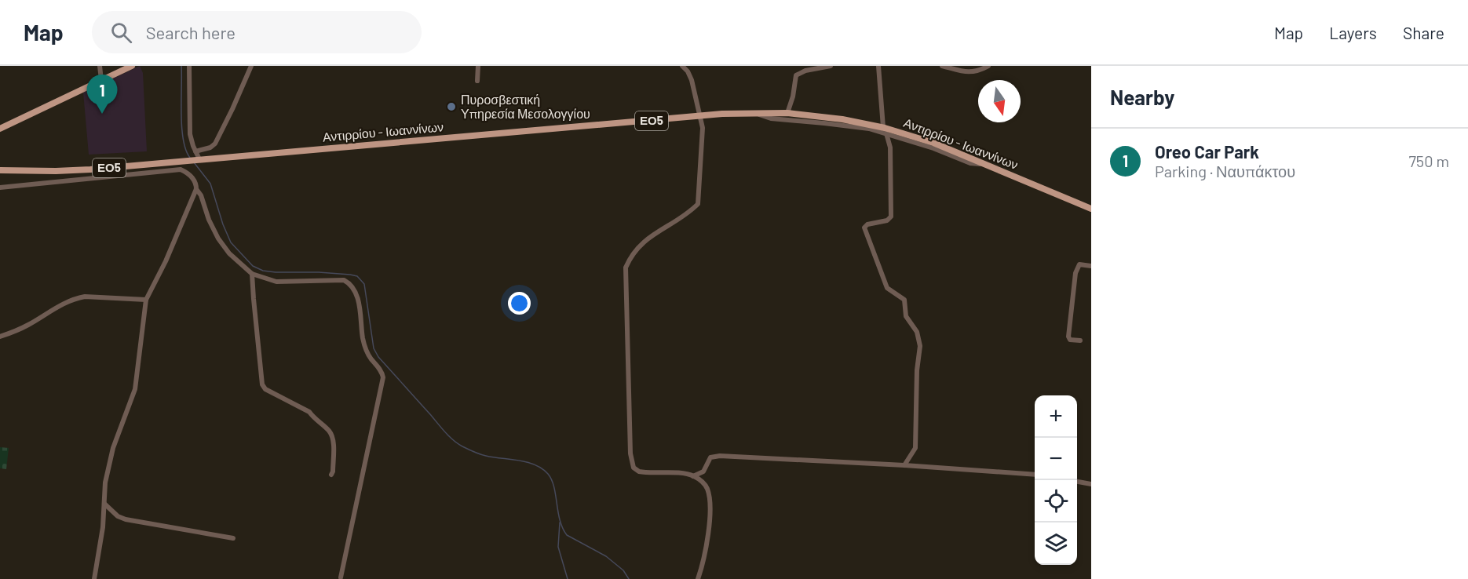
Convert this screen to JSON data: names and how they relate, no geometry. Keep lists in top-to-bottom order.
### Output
{
  "streets": {
    "main road": ["ΕΟ5", "Αντιρρίου - Ιωαννίνων"]
  },
  "places": ["Πυροσβεστική Υπηρεσία Μεσολογγίου"],
  "north": "bottom",
  "page": {
    "header": "Map",
    "search": "Search here",
    "nav": ["Map", "Layers", "Share"],
    "heading": "Nearby",
    "pins": "1",
    "list": [
      {
        "mark": "1",
        "name": "Oreo Car Park",
        "note": "Parking · Ναυπάκτου",
        "value": "750 m"
      }
    ],
    "map_buttons": ["+", "−"]
  }
}
